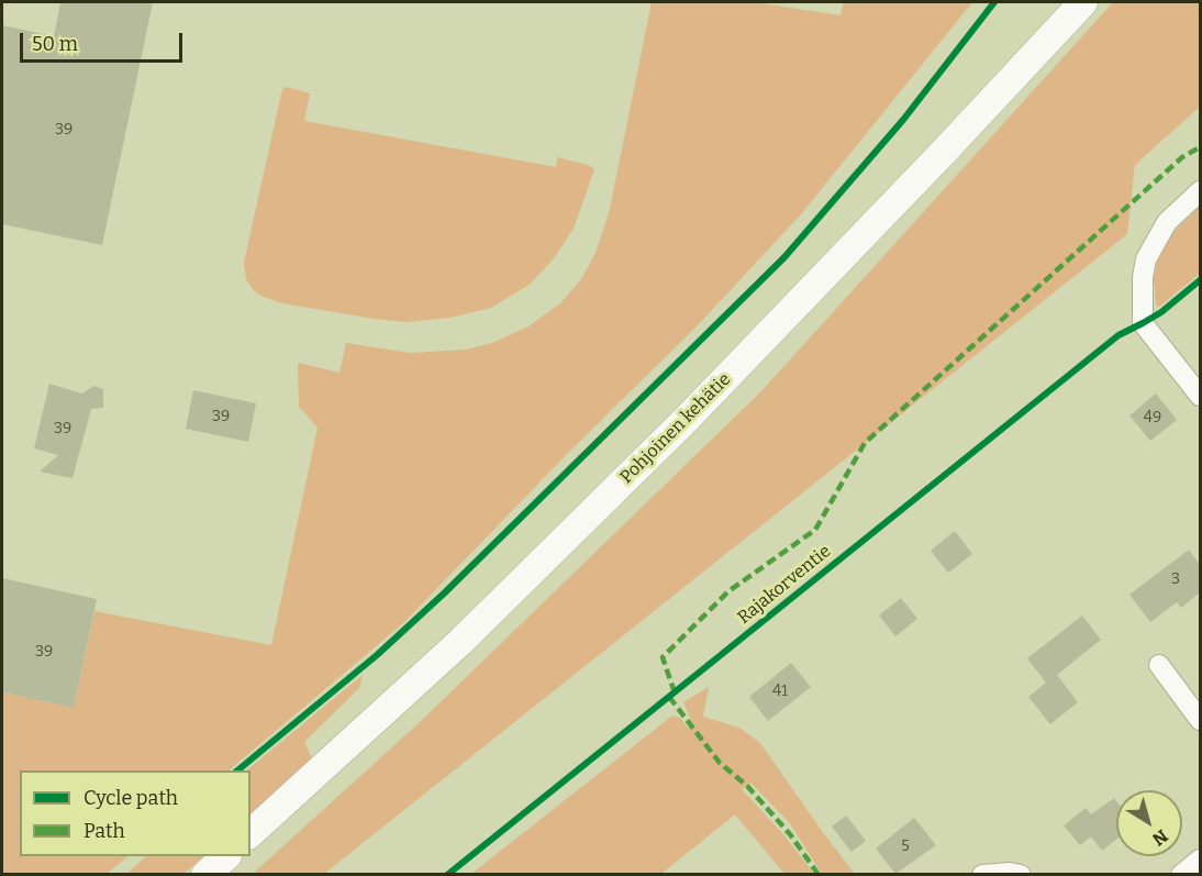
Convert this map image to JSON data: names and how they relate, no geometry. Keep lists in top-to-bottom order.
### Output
{
  "streets": {
    "main road": ["Pohjoinen kehätie"],
    "cycle path": ["Rajakorventie"]
  },
  "house_numbers": [
    "39",
    "39",
    "49",
    "39",
    "3",
    "39",
    "41",
    "5"
  ],
  "legend": ["Cycle path", "Path"],
  "scale_bar": "50 m",
  "north": "bottom right"
}
